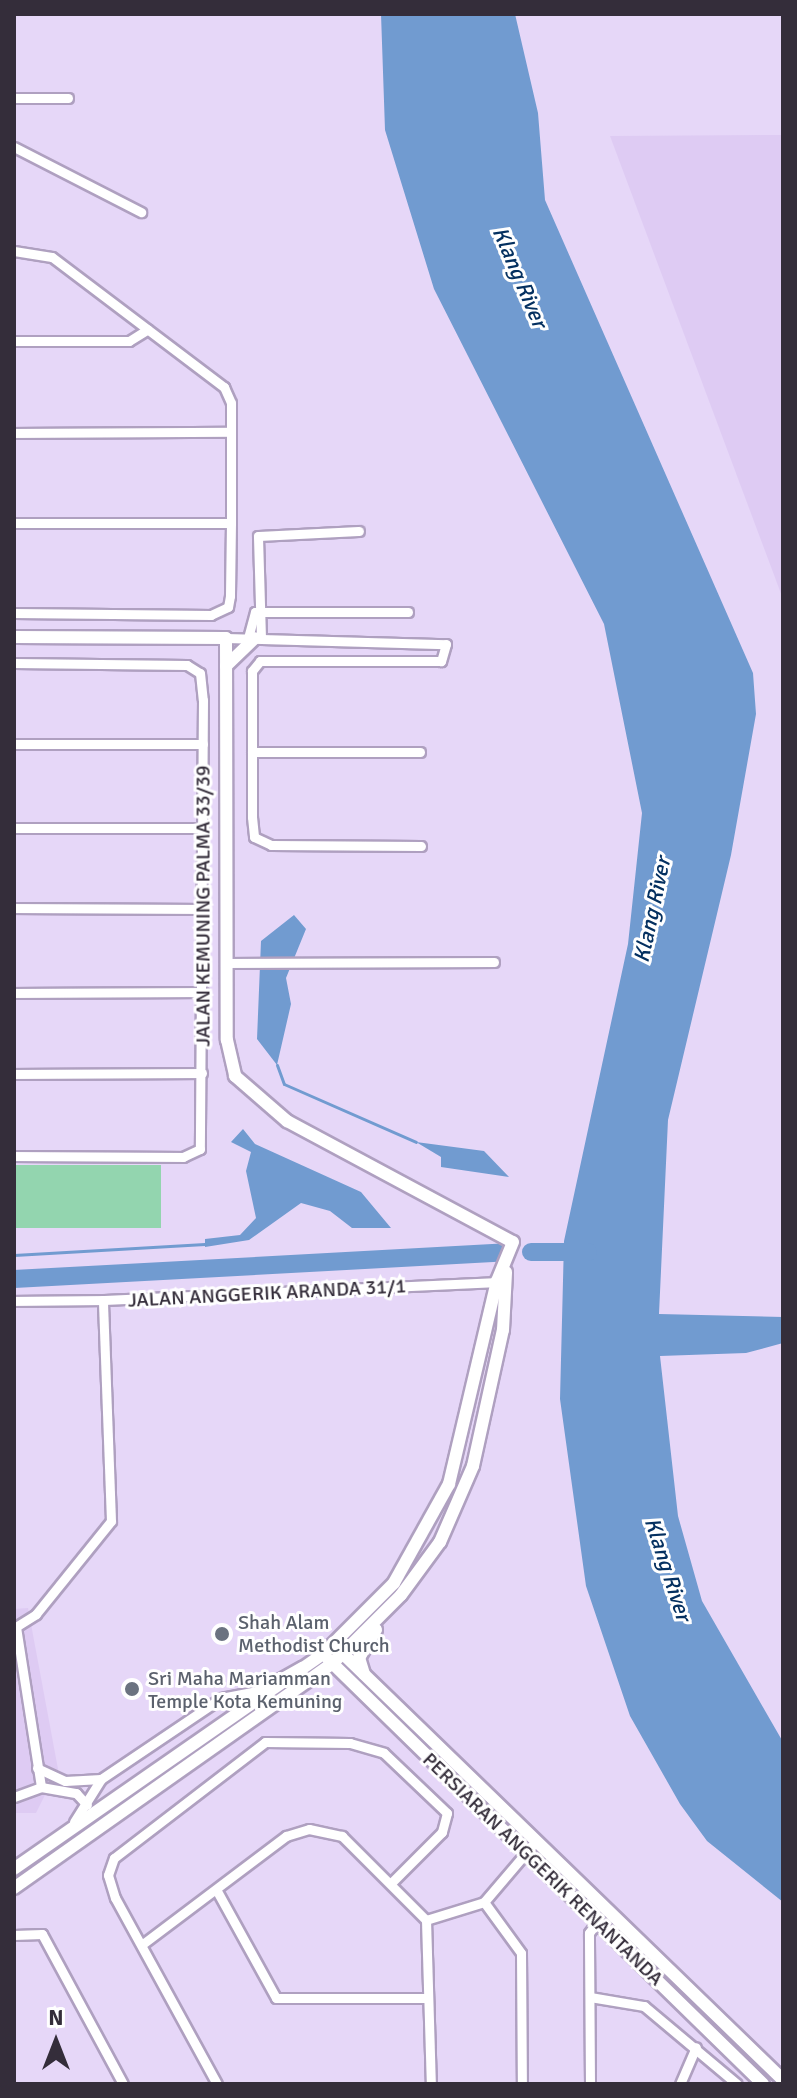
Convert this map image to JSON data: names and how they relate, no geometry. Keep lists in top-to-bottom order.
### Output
{
  "streets": {
    "main road": ["JALAN KEMUNING PALMA 33/39", "PERSIARAN ANGGERIK RENANTANDA"],
    "street": ["JALAN ANGGERIK ARANDA 31/1"]
  },
  "crossings": [
    ["JALAN KEMUNING PALMA 33/39", "JALAN ANGGERIK ARANDA 31/1"]
  ],
  "water": ["Klang River"],
  "places": ["Shah Alam Methodist Church", "Sri Maha Mariamman Temple Kota Kemuning"],
  "north": "top"
}
